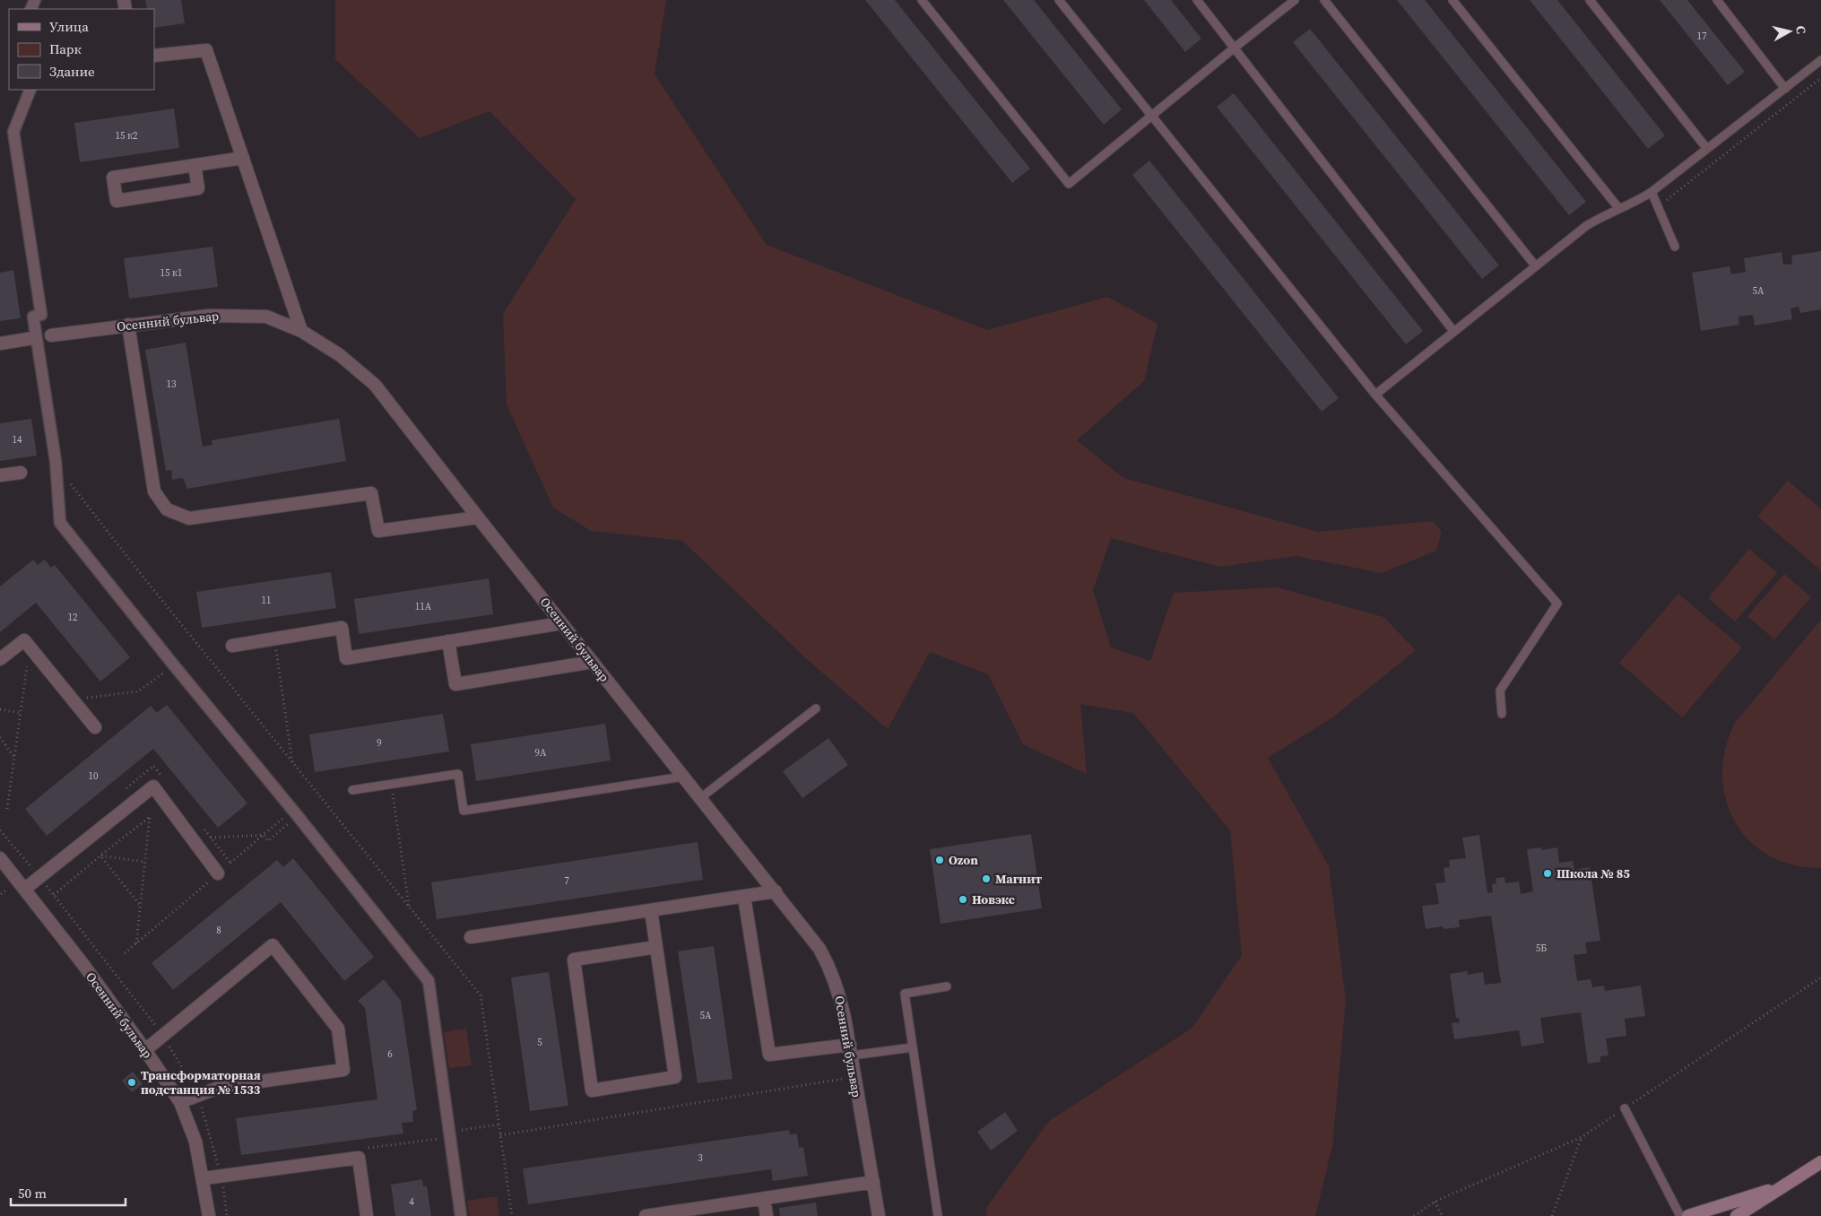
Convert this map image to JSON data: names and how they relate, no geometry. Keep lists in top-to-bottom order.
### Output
{
  "streets": {
    "street": ["Осенний бульвар"]
  },
  "places": [
    "Ozon",
    "Школа № 85",
    "Магнит",
    "Новэкс",
    "Трансформаторная подстанция № 1533"
  ],
  "house_numbers": [
    "17",
    "15 к2",
    "15 к1",
    "5А",
    "13",
    "14",
    "11",
    "11А",
    "12",
    "9",
    "9А",
    "10",
    "7",
    "8",
    "5Б",
    "5А",
    "5",
    "6",
    "3",
    "4"
  ],
  "legend": ["Улица", "Парк", "Здание"],
  "scale_bar": "50 m",
  "north": "right"
}
